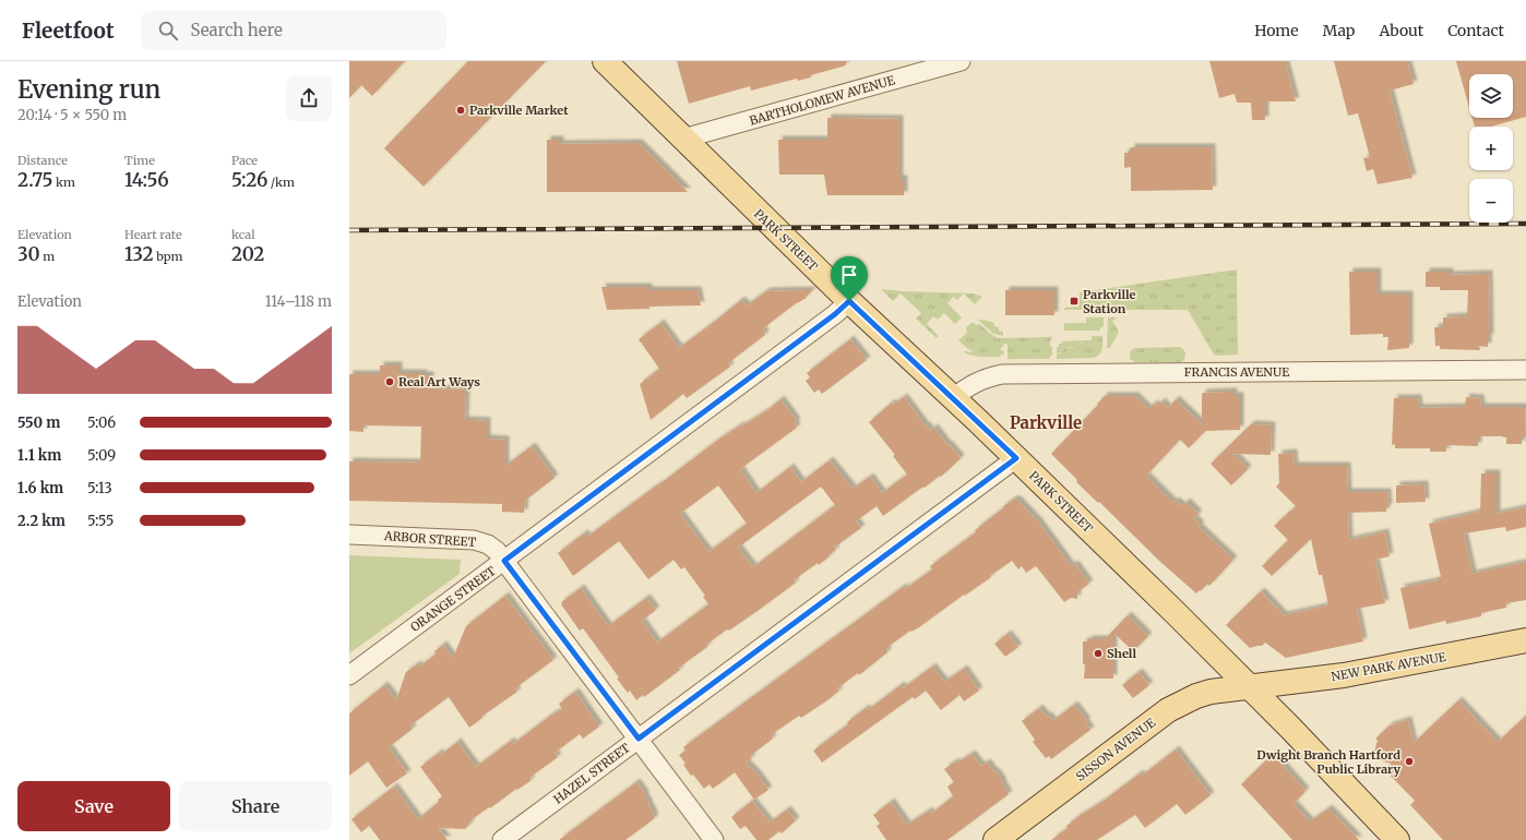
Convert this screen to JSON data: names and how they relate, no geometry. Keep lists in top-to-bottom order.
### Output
{
  "streets": {
    "main road": ["PARK STREET", "NEW PARK AVENUE", "SISSON AVENUE"],
    "street": [
      "BARTHOLOMEW AVENUE",
      "FRANCIS AVENUE",
      "ARBOR STREET",
      "ORANGE STREET",
      "HAZEL STREET"
    ]
  },
  "crossings": [
    ["BARTHOLOMEW AVENUE", "PARK STREET"],
    ["PARK STREET", "FRANCIS AVENUE"],
    ["PARK STREET", "ORANGE STREET"],
    ["PARK STREET", "NEW PARK AVENUE"],
    ["PARK STREET", "SISSON AVENUE"],
    ["PARK STREET", "HAZEL STREET"],
    ["ARBOR STREET", "ORANGE STREET"],
    ["ARBOR STREET", "HAZEL STREET"],
    ["NEW PARK AVENUE", "SISSON AVENUE"]
  ],
  "districts": ["Parkville"],
  "places": {
    "other": [
      "Parkville Market",
      "Real Art Ways",
      "Shell",
      "Dwight Branch Hartford Public Library"
    ],
    "transit": ["Parkville Station"]
  },
  "page": {
    "header": "Fleetfoot",
    "search": "Search here",
    "nav": [
      "Home",
      "Map",
      "About",
      "Contact"
    ],
    "heading": ["Evening run", "20:14 · 5 × 550 m"],
    "map_buttons": ["+", "−"],
    "stats": [
      ["Distance", "2.75 km"],
      ["Time", "14:56"],
      ["Pace", "5:26 /km"],
      ["Elevation", "30 m"],
      ["Heart rate", "132 bpm"],
      ["kcal", "202"]
    ],
    "chart": ["Elevation", "114–118 m"],
    "list": [
      {
        "name": "550 m",
        "note": "5:06"
      },
      {
        "name": "1.1 km",
        "note": "5:09"
      },
      {
        "name": "1.6 km",
        "note": "5:13"
      },
      {
        "name": "2.2 km",
        "note": "5:55"
      }
    ],
    "buttons": ["Save", "Share"]
  }
}
